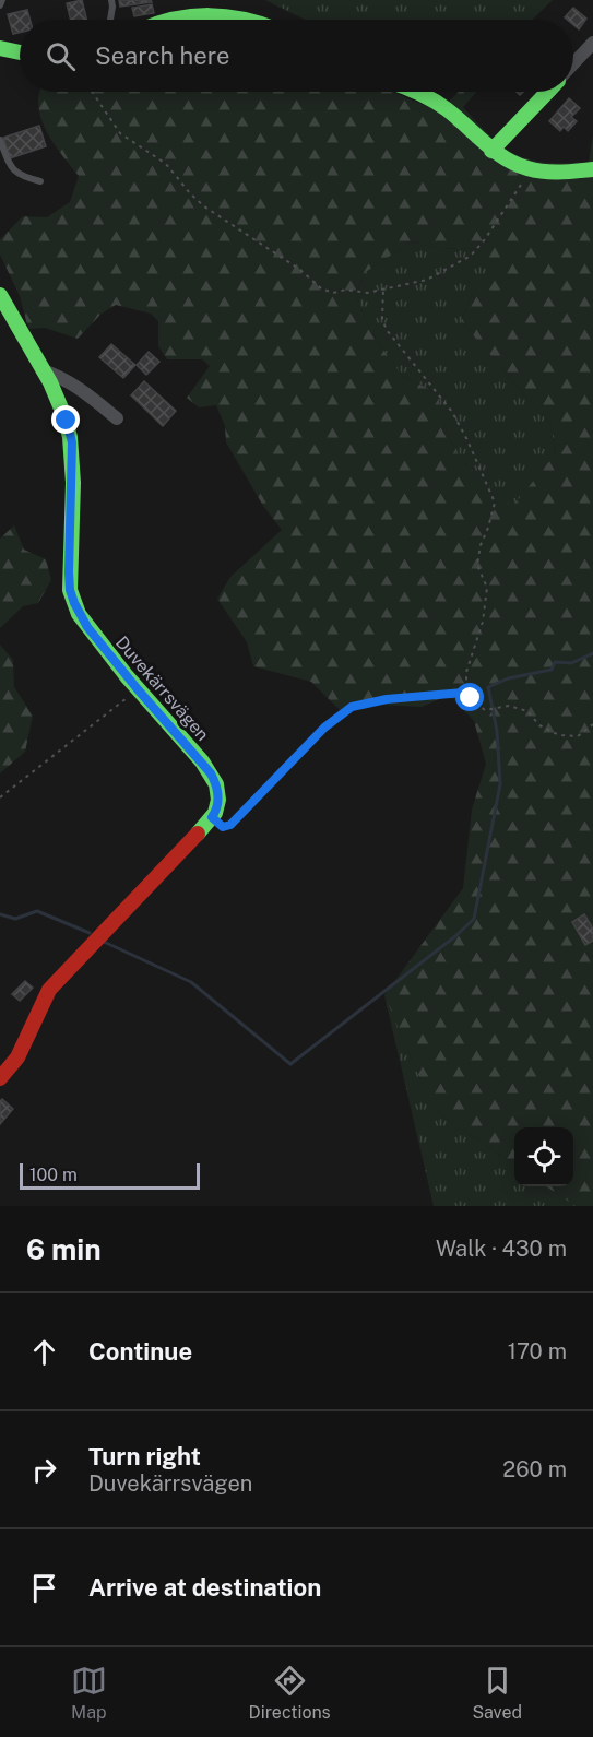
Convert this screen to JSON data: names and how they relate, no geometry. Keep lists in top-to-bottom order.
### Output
{
  "streets": {
    "street": ["Duvekärrsvägen"]
  },
  "scale_bar": "100 m",
  "page": {
    "search": "Search here",
    "scale": "100 m",
    "heading": ["6 min", "Walk · 430 m"],
    "list": [
      ["Continue", "170 m"],
      ["Turn right", "Duvekärrsvägen", "260 m"],
      "Arrive at destination"
    ],
    "nav": ["Map", "Directions", "Saved"]
  }
}
